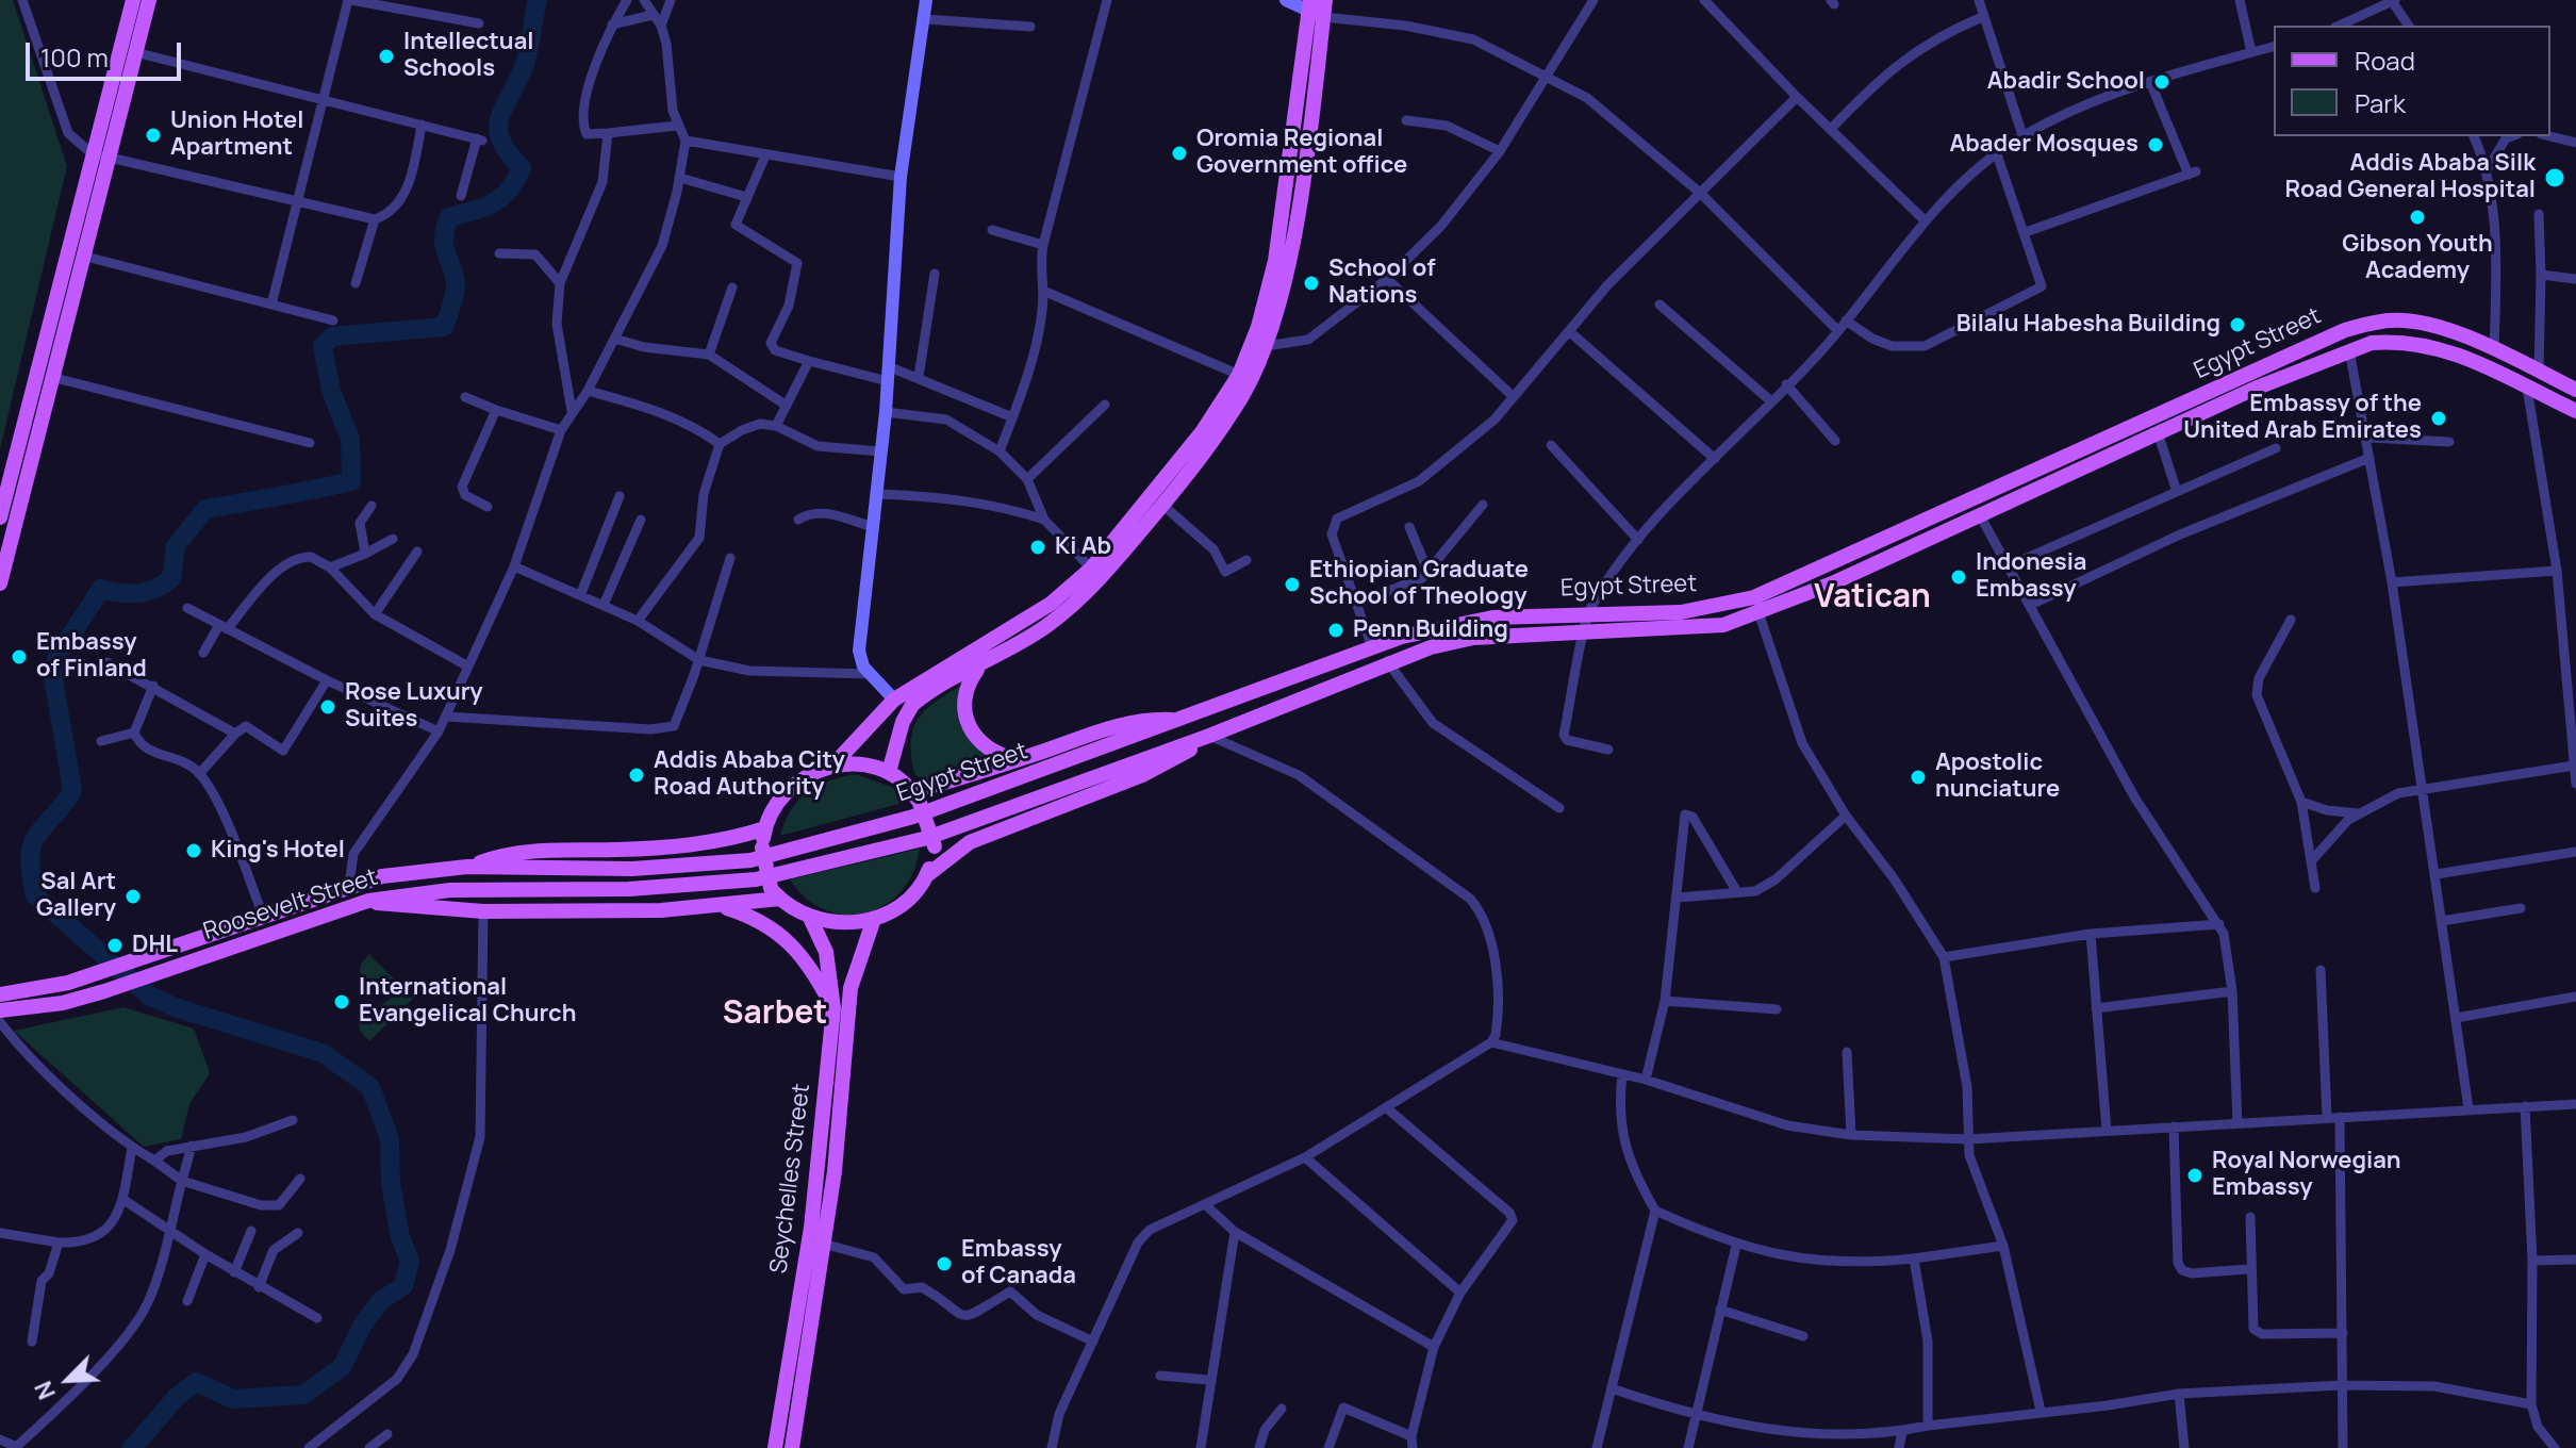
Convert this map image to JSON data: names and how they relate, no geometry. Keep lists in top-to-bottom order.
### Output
{
  "streets": {
    "main road": ["Egypt Street", "Roosevelt Street", "Seychelles Street"]
  },
  "crossings": [
    ["Egypt Street", "Roosevelt Street"]
  ],
  "districts": ["Vatican", "Sarbet"],
  "places": [
    "Intellectual Schools",
    "Abadir School",
    "Union Hotel Apartment",
    "Abader Mosques",
    "Oromia Regional Government office",
    "Addis Ababa Silk Road General Hospital",
    "Gibson Youth Academy",
    "School of Nations",
    "Bilalu Habesha Building",
    "Embassy of the United Arab Emirates",
    "Ki Ab",
    "Indonesia Embassy",
    "Ethiopian Graduate School of Theology",
    "Penn Building",
    "Embassy of Finland",
    "Rose Luxury Suites",
    "Addis Ababa City Road Authority",
    "Apostolic nunciature",
    "King's Hotel",
    "Sal Art Gallery",
    "DHL",
    "International Evangelical Church",
    "Royal Norwegian Embassy",
    "Embassy of Canada"
  ],
  "legend": ["Road", "Park"],
  "scale_bar": "100 m",
  "north": "bottom left"
}
